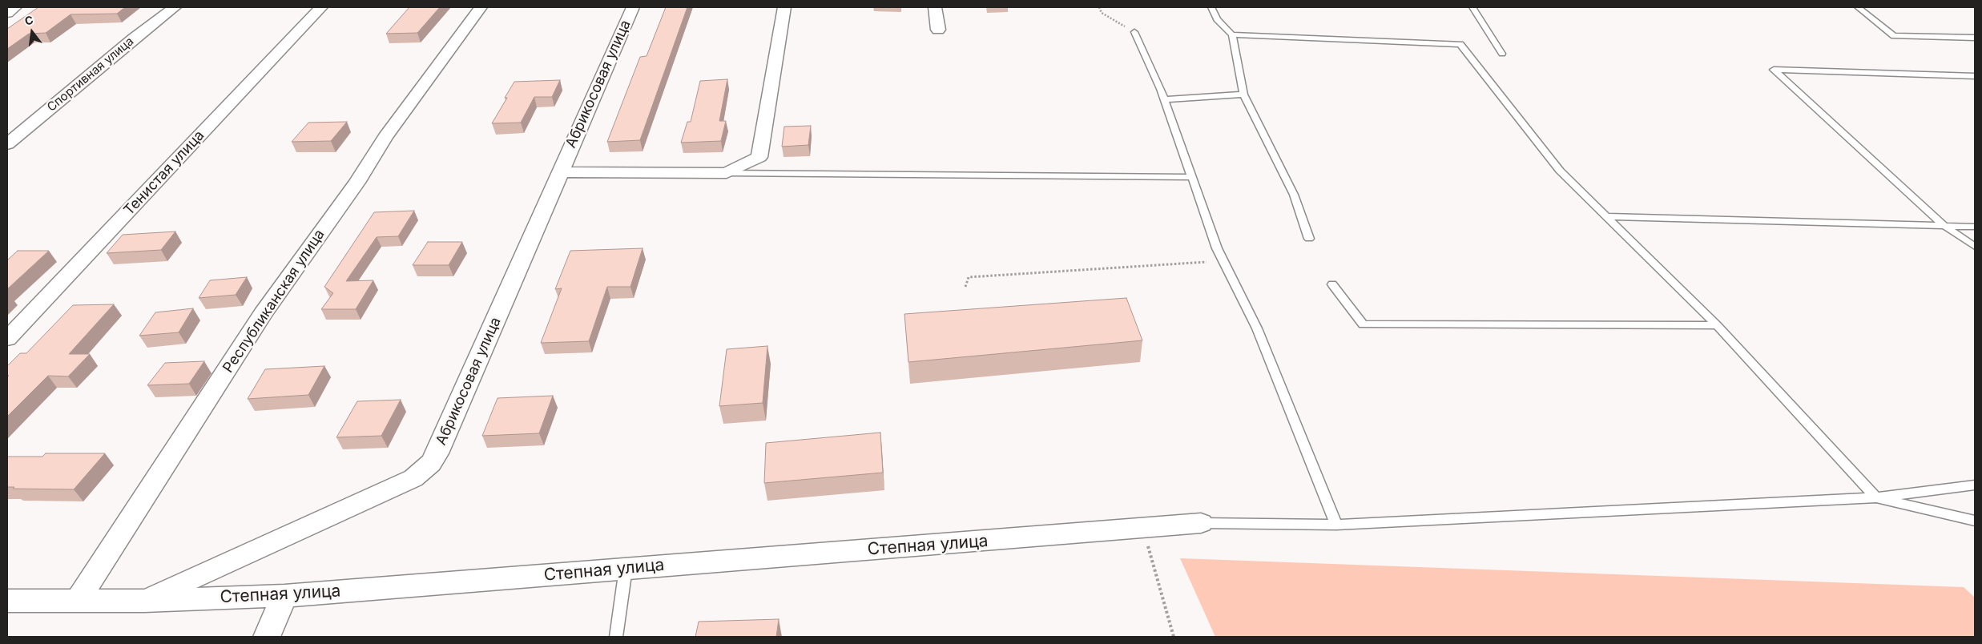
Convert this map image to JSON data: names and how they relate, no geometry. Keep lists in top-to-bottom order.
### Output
{
  "streets": {
    "street": [
      "Спортивная улица",
      "Абрикосовая улица",
      "Тенистая улица",
      "Республиканская улица",
      "Степная улица"
    ]
  },
  "crossings": [
    ["Абрикосовая улица", "Степная улица"],
    ["Республиканская улица", "Степная улица"]
  ],
  "north": "top"
}
